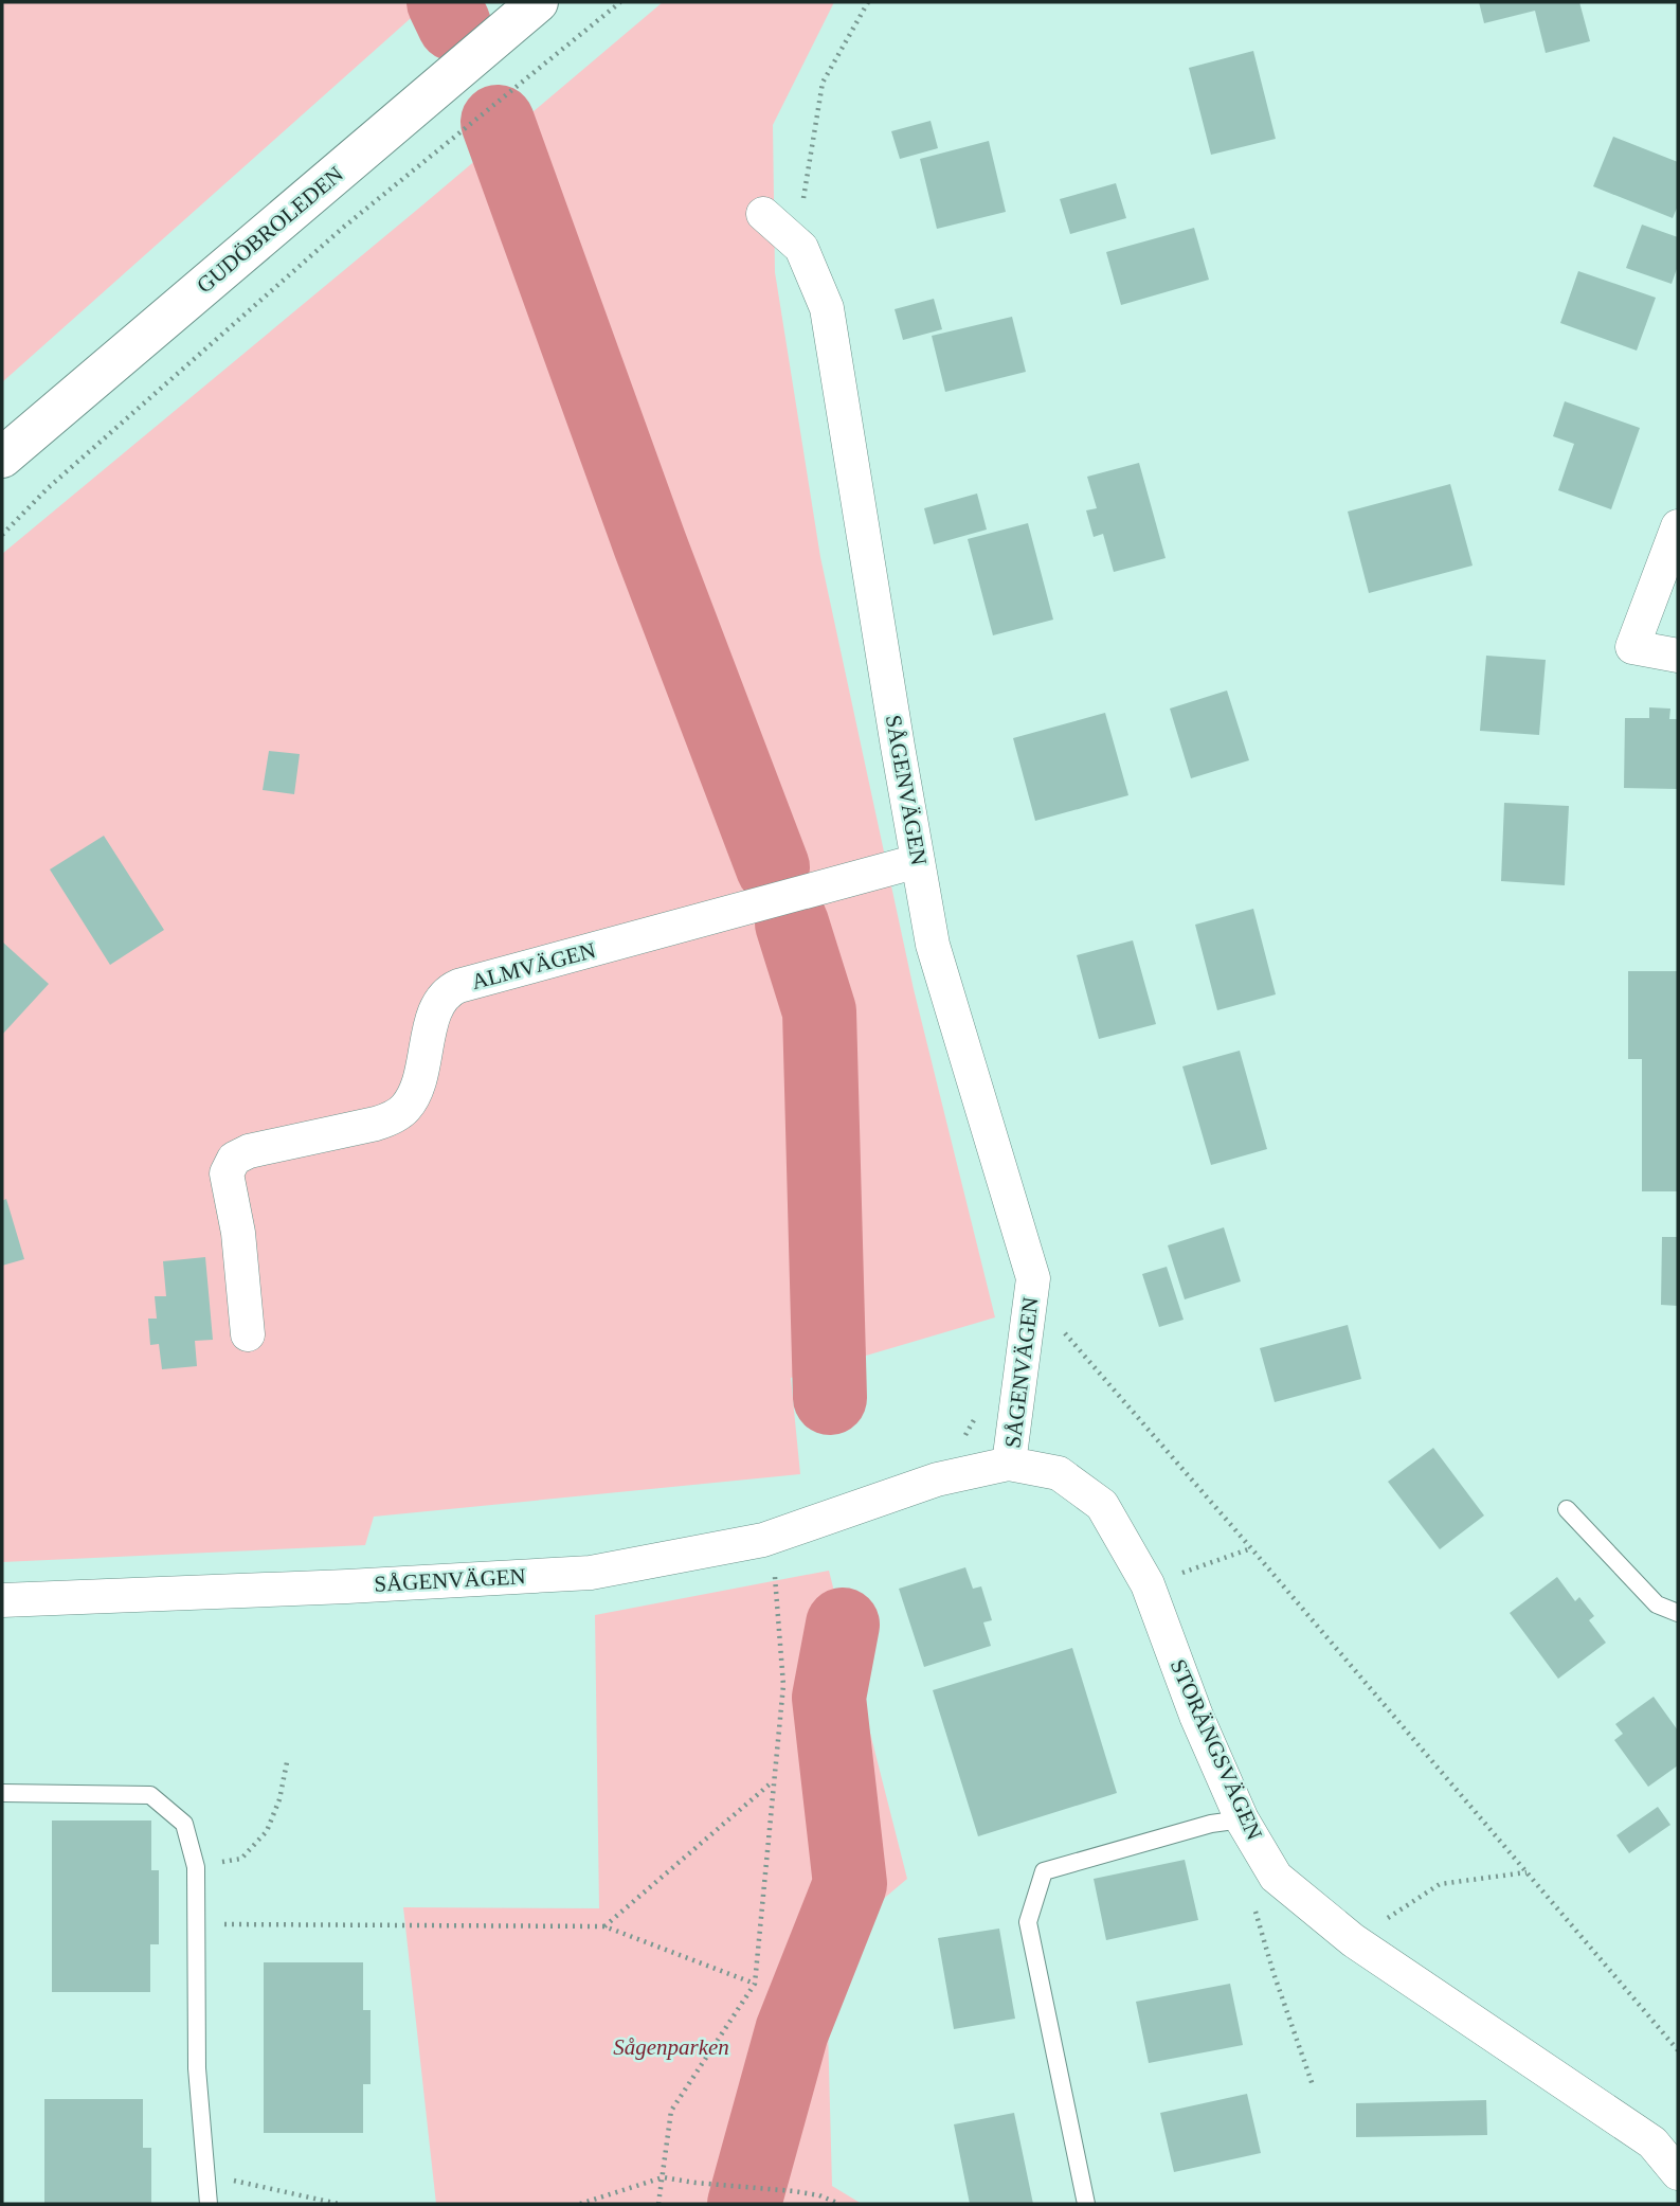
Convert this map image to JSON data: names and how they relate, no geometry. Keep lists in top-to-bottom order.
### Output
{
  "streets": {
    "main road": ["GUDÖBROLEDEN"],
    "street": ["SÅGENVÄGEN", "ALMVÄGEN", "STORÄNGSVÄGEN"]
  },
  "crossings": [
    ["SÅGENVÄGEN", "ALMVÄGEN"],
    ["SÅGENVÄGEN", "STORÄNGSVÄGEN"]
  ],
  "parks": ["Sågenparken"]
}
